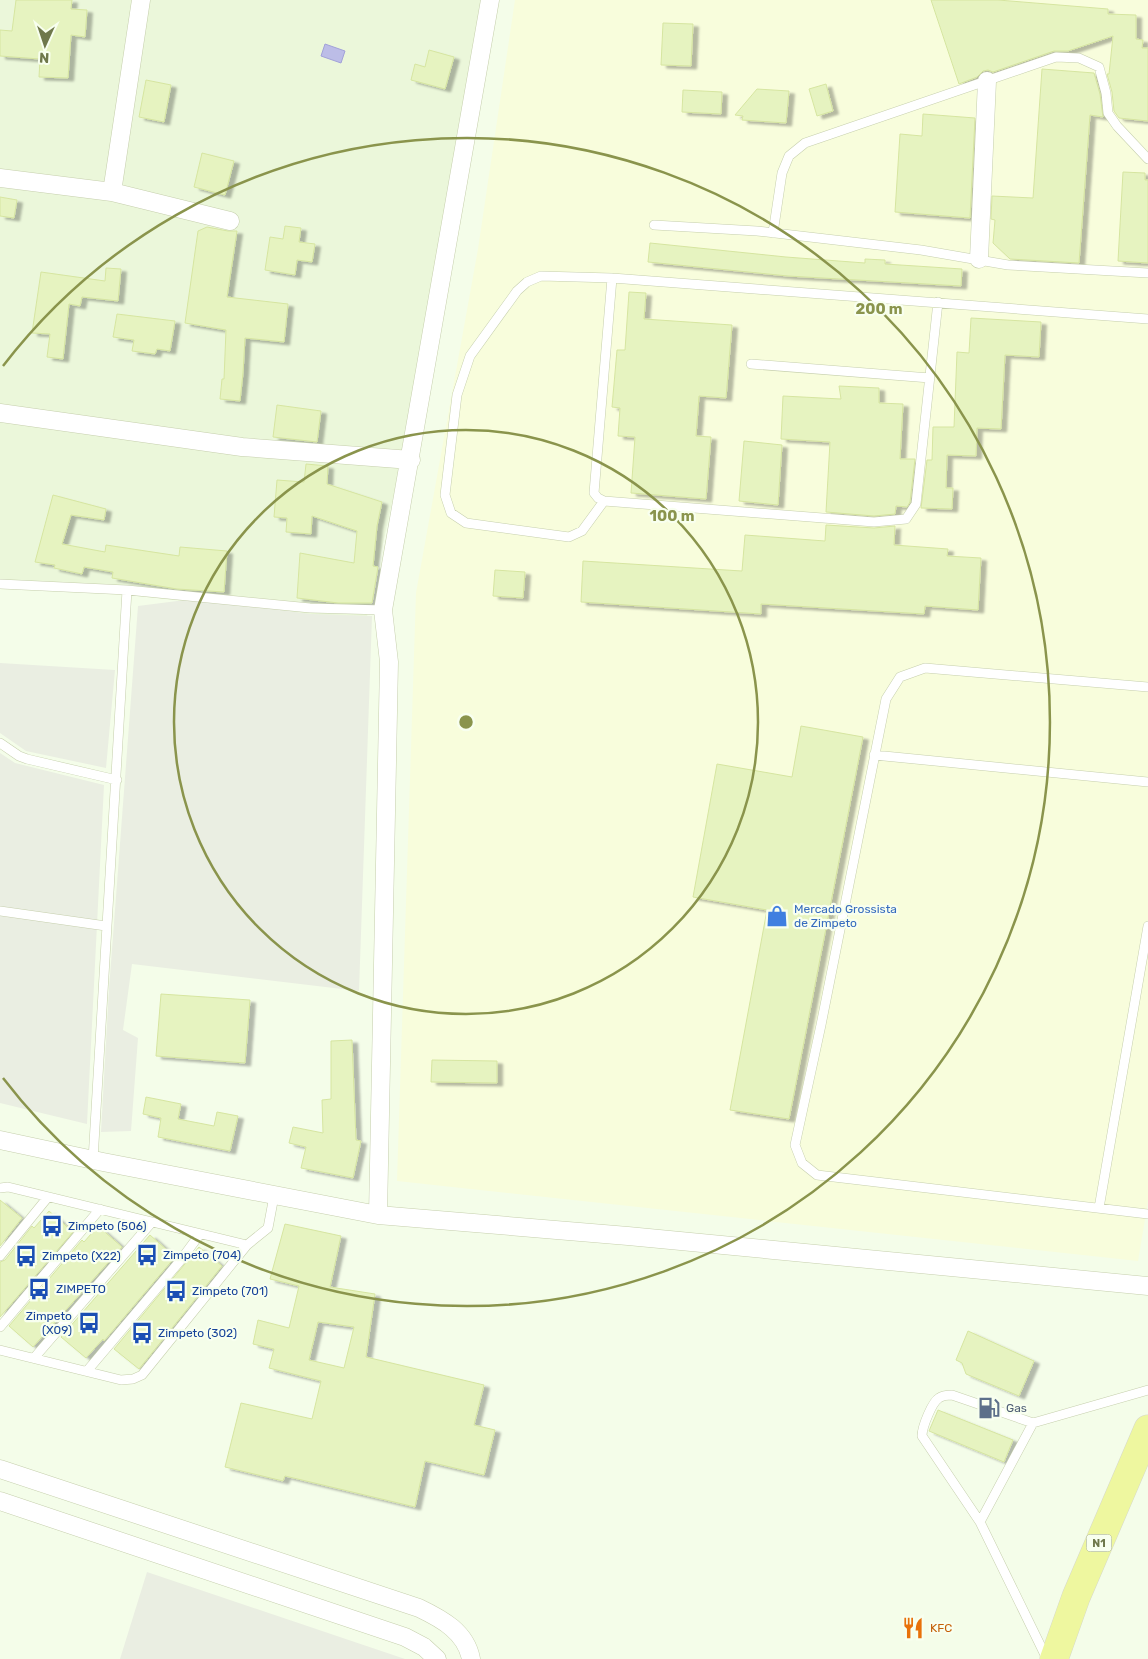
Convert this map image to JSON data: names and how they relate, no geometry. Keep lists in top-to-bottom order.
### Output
{
  "streets": {
    "highway": ["N1"]
  },
  "places": {
    "shop": ["Mercado Grossista de Zimpeto"],
    "bus stop": [
      "Zimpeto (506)",
      "Zimpeto (704)",
      "Zimpeto (X22)",
      "ZIMPETO",
      "Zimpeto (701)",
      "Zimpeto (X09)",
      "Zimpeto (302)"
    ],
    "fuel station": ["Gas"],
    "restaurant": ["KFC"]
  },
  "north": "bottom",
  "rings": ["200 m", "100 m"]
}
